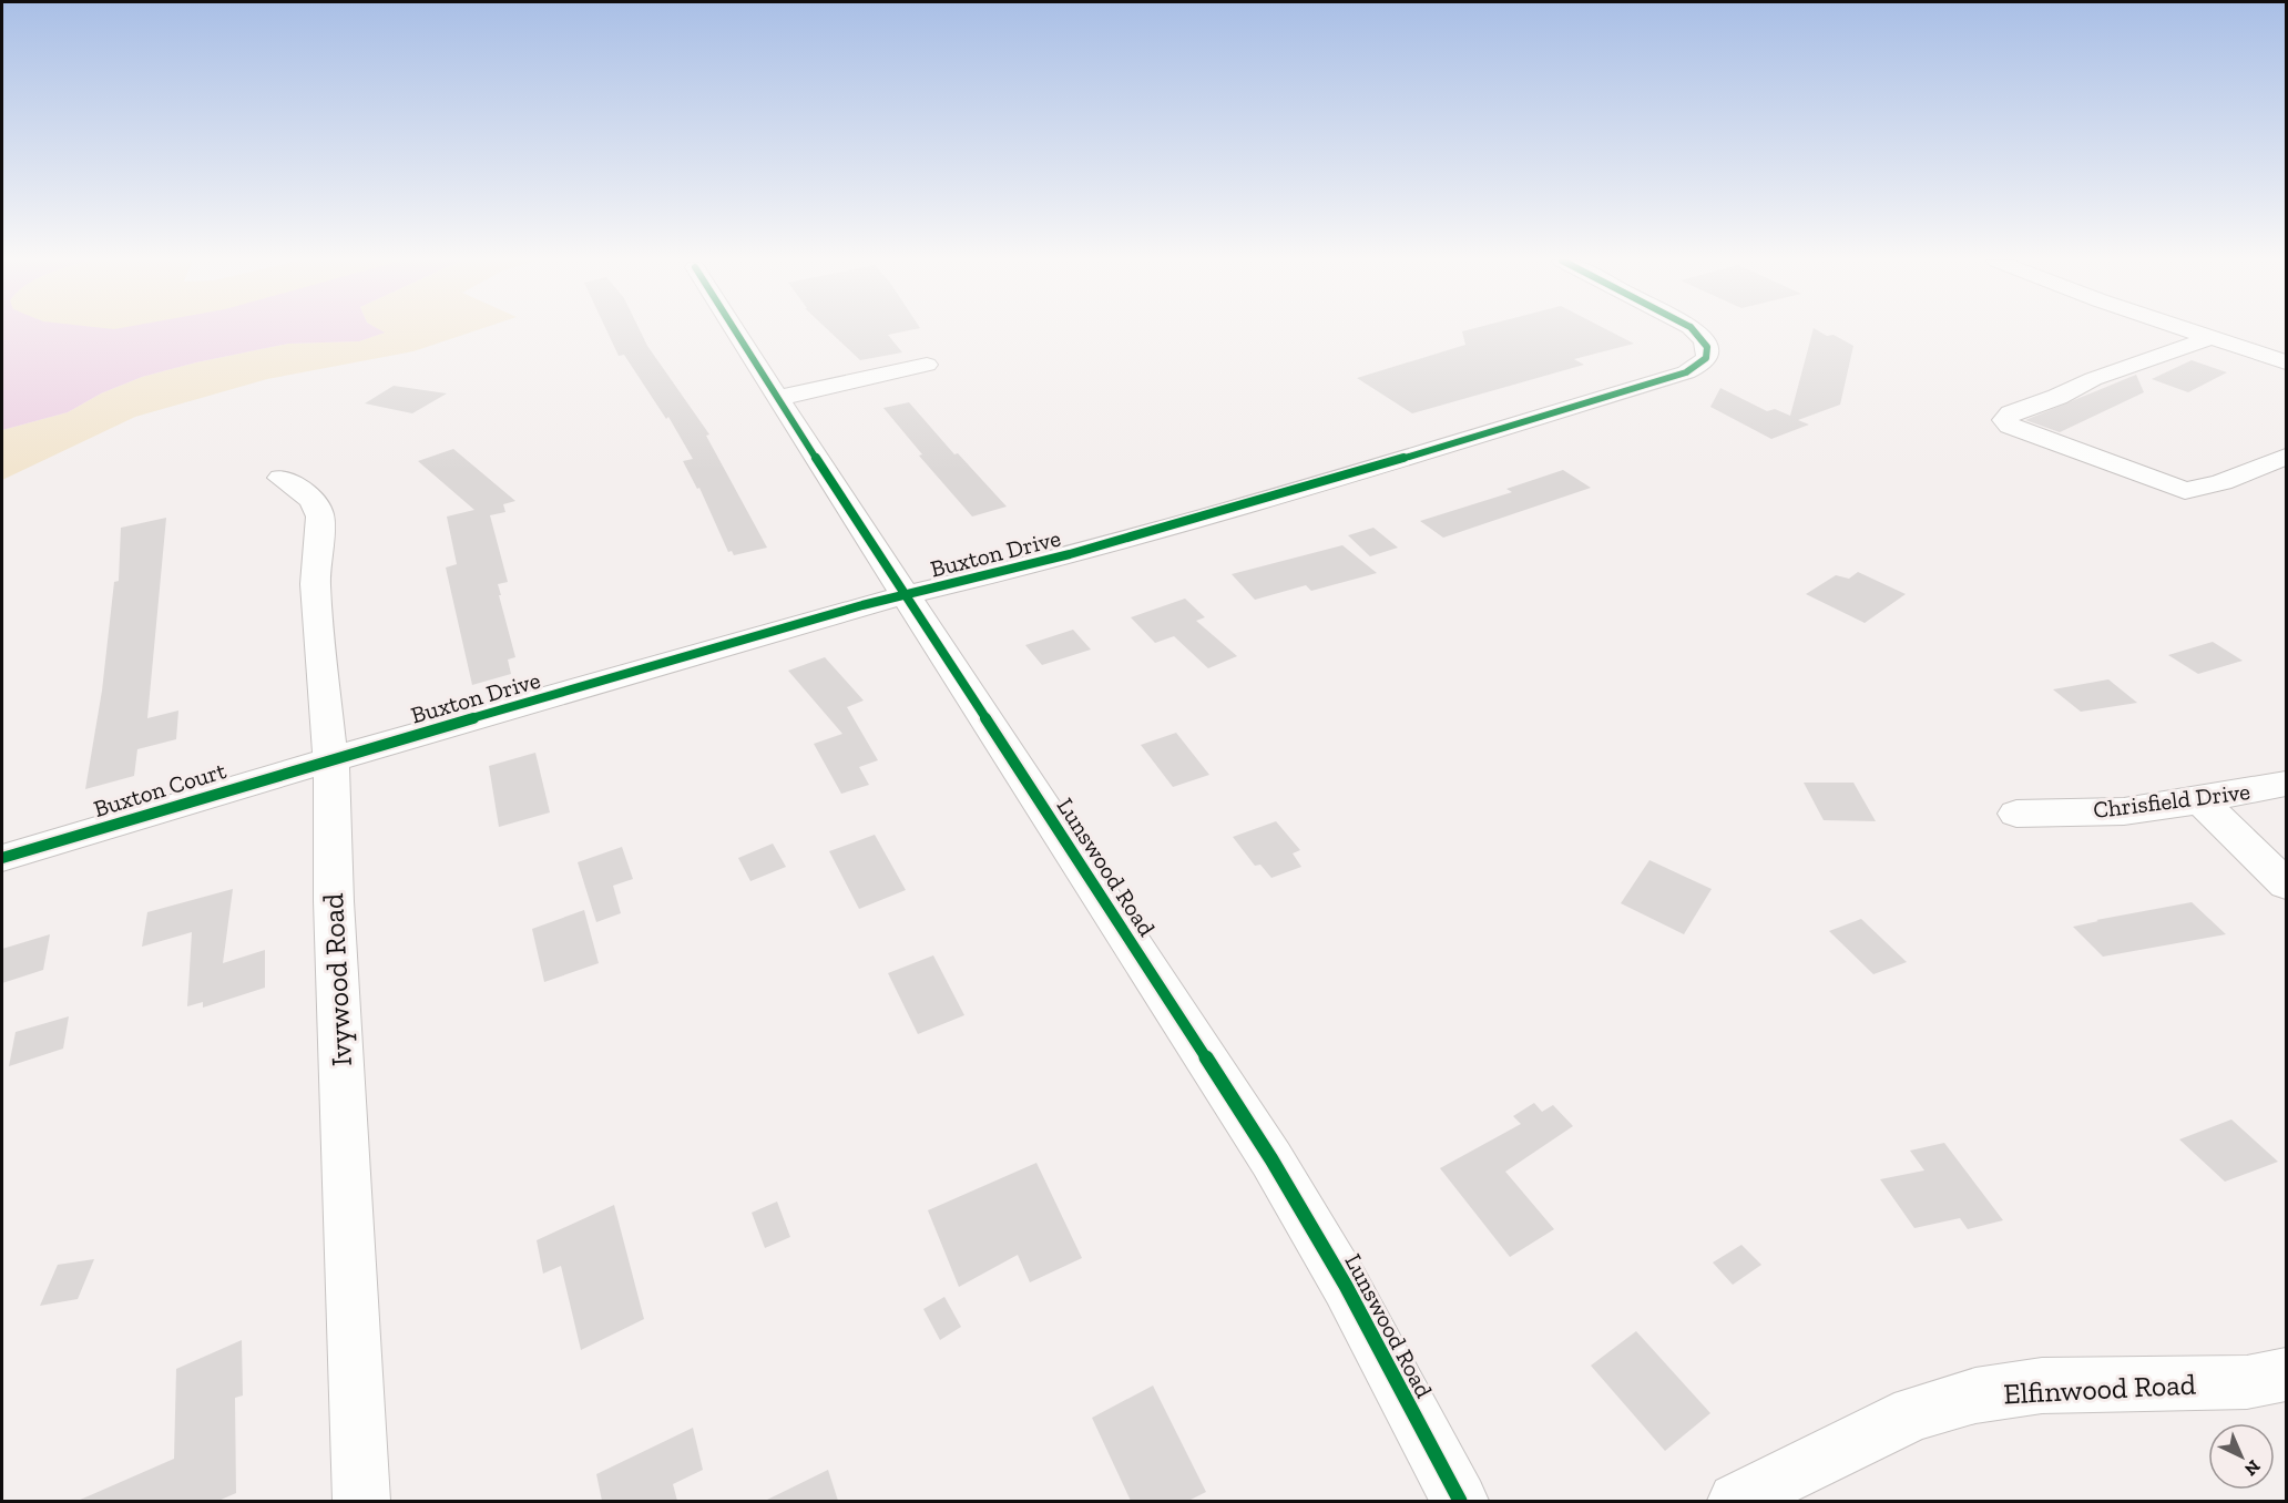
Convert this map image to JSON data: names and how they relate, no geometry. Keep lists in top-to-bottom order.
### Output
{
  "streets": {
    "street": [
      "Buxton Drive",
      "Buxton Court",
      "Chrisfield Drive",
      "Lunswood Road",
      "Ivywood Road",
      "Elfinwood Road"
    ]
  },
  "crossings": [
    ["Buxton Drive", "Buxton Court"],
    ["Buxton Drive", "Lunswood Road"],
    ["Buxton Drive", "Ivywood Road"],
    ["Buxton Court", "Ivywood Road"]
  ],
  "north": "bottom right"
}
